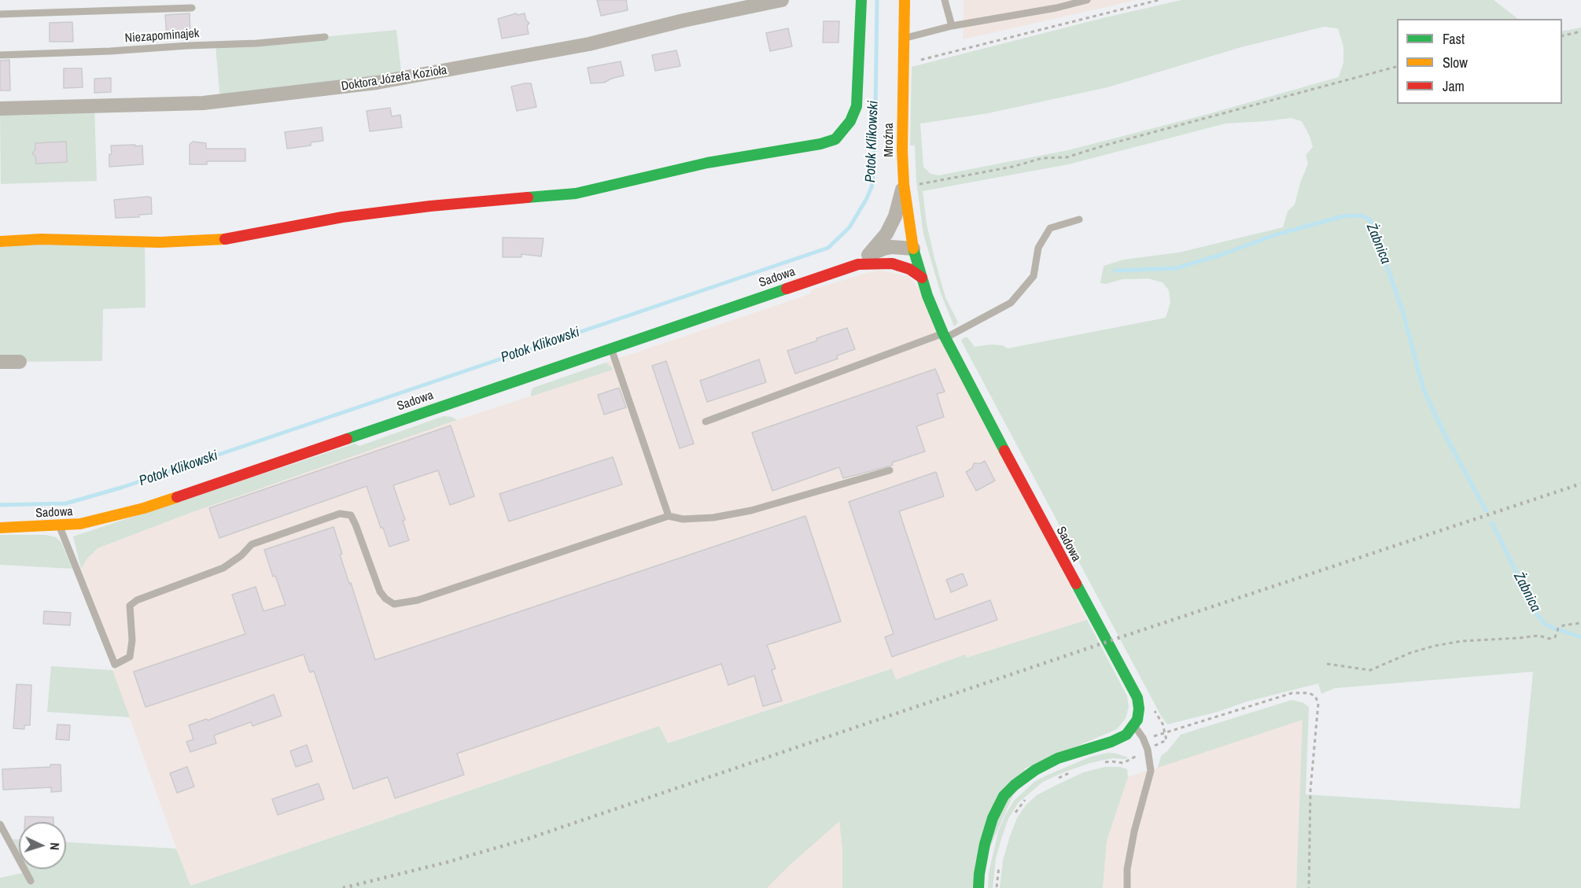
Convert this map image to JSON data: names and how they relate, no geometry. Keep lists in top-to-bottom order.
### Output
{
  "streets": {
    "street": ["Doktora Józefa Kozioła", "Mroźna", "Sadowa"],
    "lane": ["Niezapominajek"]
  },
  "crossings": [
    ["Mroźna", "Sadowa"]
  ],
  "water": ["Potok Klikowski", "Żabnica"],
  "legend": ["Fast", "Slow", "Jam"],
  "north": "right"
}
